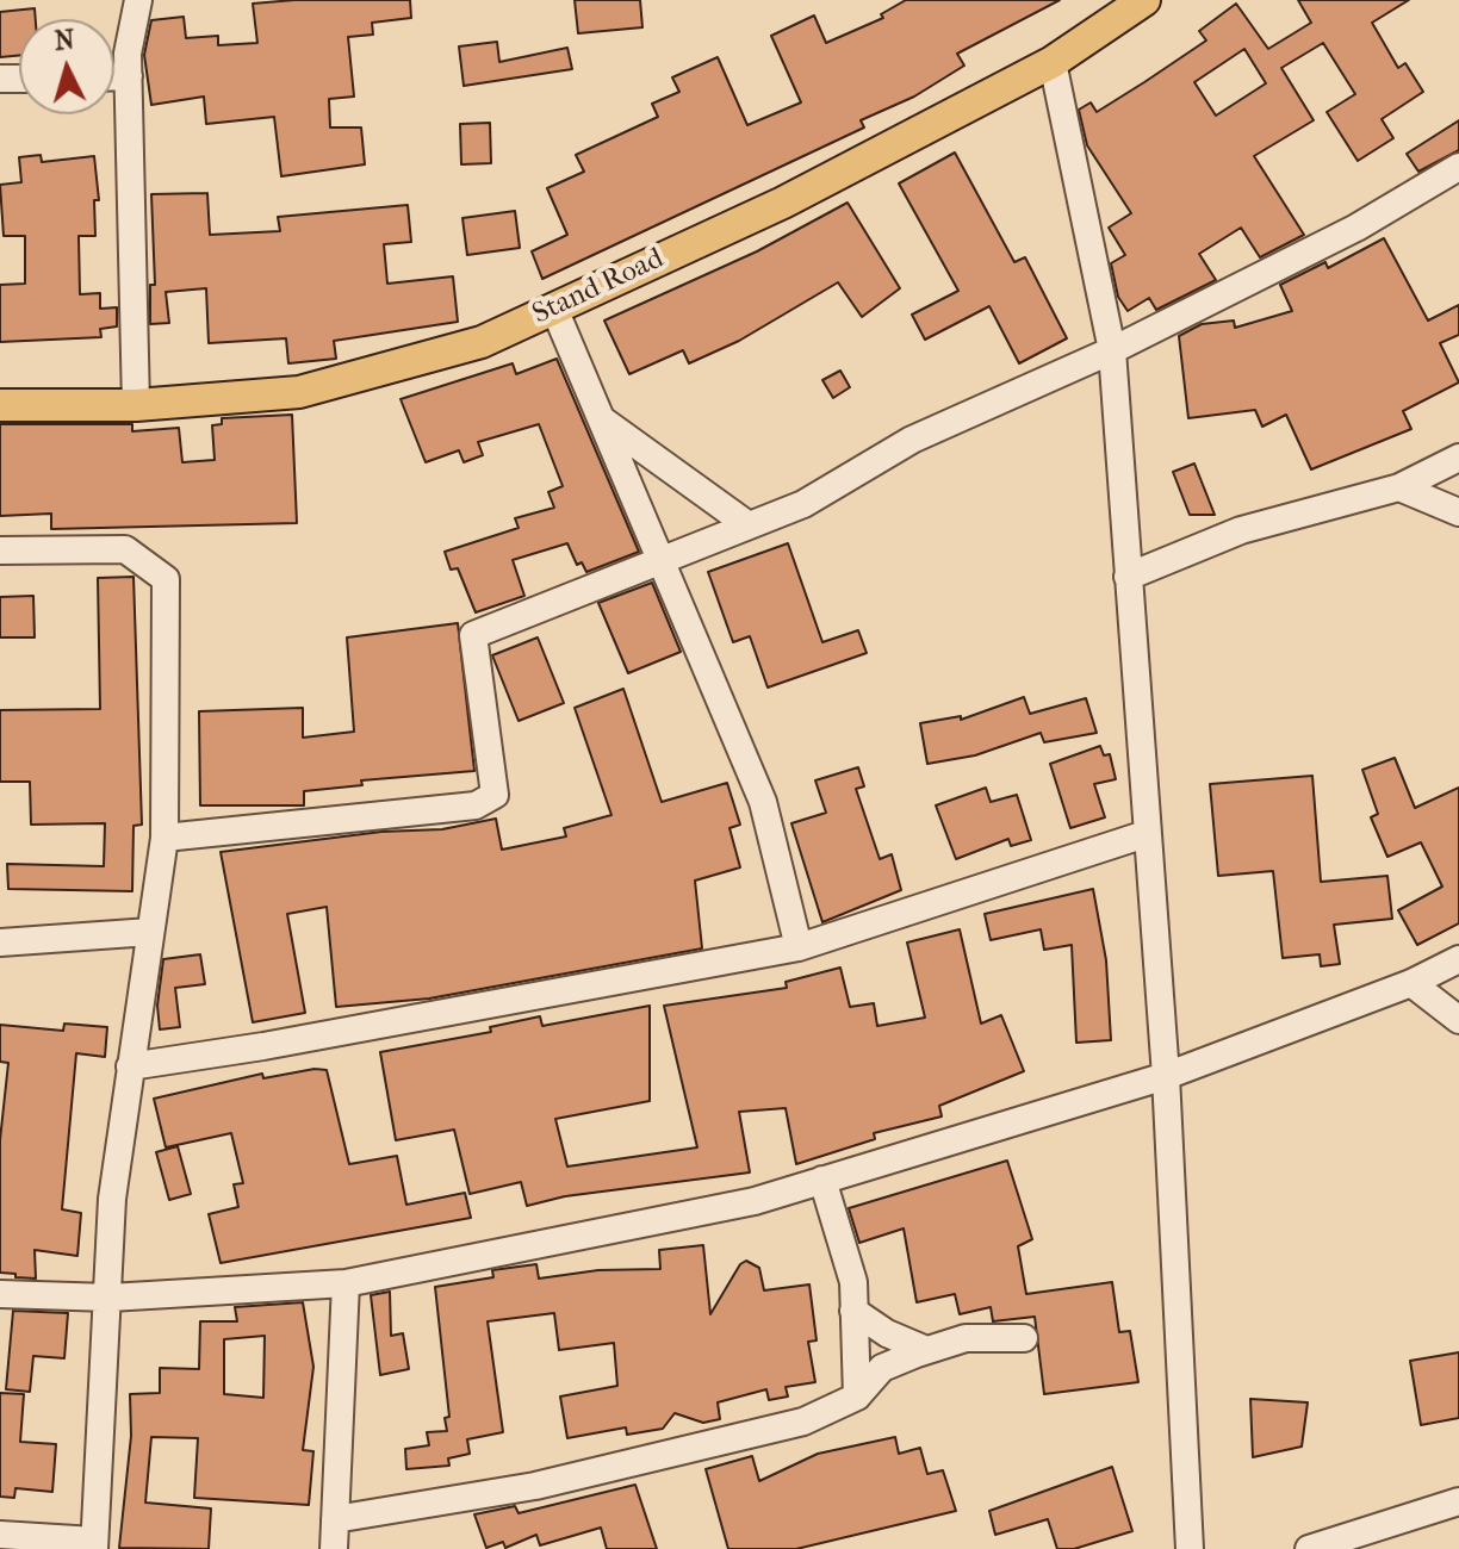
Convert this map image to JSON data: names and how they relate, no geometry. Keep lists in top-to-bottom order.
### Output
{
  "streets": {
    "main road": ["Stand Road"]
  },
  "north": "top"
}
